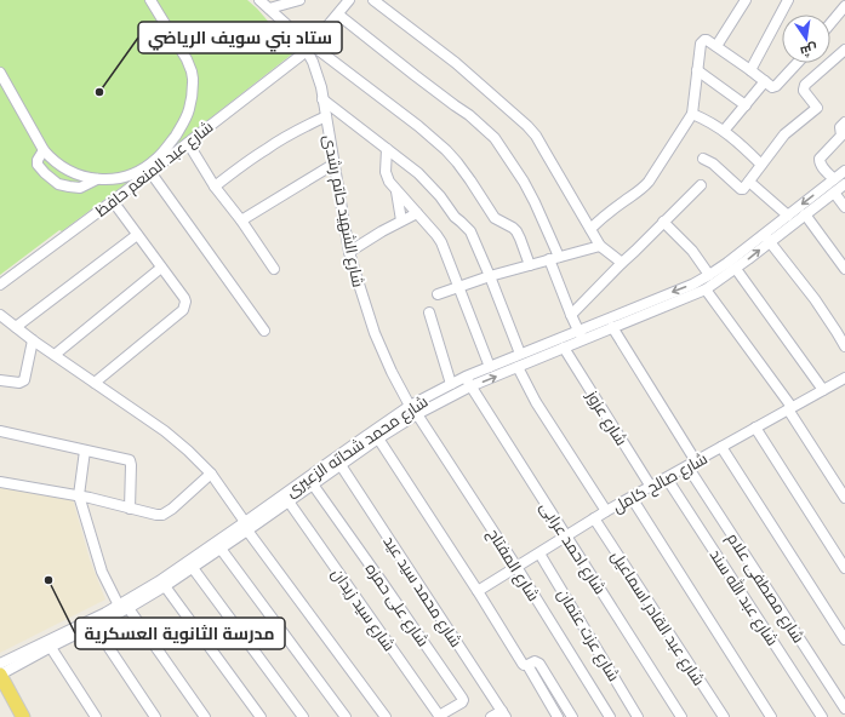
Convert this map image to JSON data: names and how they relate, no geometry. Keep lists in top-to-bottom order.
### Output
{
  "streets": {
    "street": [
      "شارع عبد المنعم حافظ",
      "شارع الشهيد حاتم رشدى",
      "شارع عزوز",
      "شارع محمد شحاته الزعيرى",
      "شارع صالح كامل",
      "شارع احمد عرابى",
      "شارع المفتاح",
      "شارع مصطفى علام",
      "شارع محمد سيد عيد",
      "شارع عبد الله سند",
      "شارع على حمزه",
      "شارع سيد زيدان",
      "شارع عبد القادر اسماعيل",
      "شارع عزت عتمان"
    ]
  },
  "crossings": [
    ["شارع عبد المنعم حافظ", "شارع الشهيد حاتم رشدى"],
    ["شارع الشهيد حاتم رشدى", "شارع محمد شحاته الزعيرى"],
    ["شارع الشهيد حاتم رشدى", "شارع المفتاح"],
    ["شارع عزوز", "شارع محمد شحاته الزعيرى"],
    ["شارع عزوز", "شارع صالح كامل"],
    ["شارع محمد شحاته الزعيرى", "شارع احمد عرابى"],
    ["شارع محمد شحاته الزعيرى", "شارع المفتاح"],
    ["شارع محمد شحاته الزعيرى", "شارع مصطفى علام"],
    ["شارع محمد شحاته الزعيرى", "شارع محمد سيد عيد"],
    ["شارع محمد شحاته الزعيرى", "شارع على حمزه"],
    ["شارع محمد شحاته الزعيرى", "شارع سيد زيدان"],
    ["شارع صالح كامل", "شارع احمد عرابى"],
    ["شارع صالح كامل", "شارع المفتاح"],
    ["شارع صالح كامل", "شارع مصطفى علام"],
    ["شارع صالح كامل", "شارع عبد الله سند"],
    ["شارع صالح كامل", "شارع عبد القادر اسماعيل"],
    ["شارع صالح كامل", "شارع عزت عتمان"],
    ["شارع على حمزه", "شارع سيد زيدان"]
  ],
  "places": ["ستاد بني سويف الرياضي", "مدرسة الثانوية العسكرية"],
  "north": "bottom"
}
